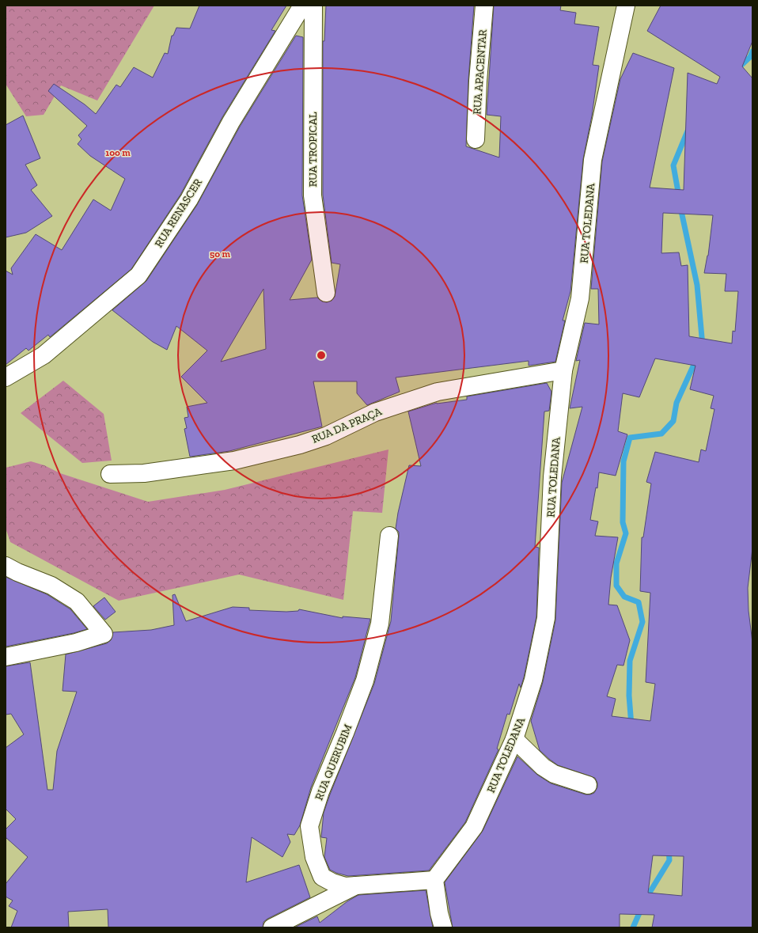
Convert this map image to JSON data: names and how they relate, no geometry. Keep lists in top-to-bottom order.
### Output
{
  "streets": {
    "street": [
      "RUA APACENTAR",
      "RUA TROPICAL",
      "RUA RENASCER",
      "RUA TOLEDANA",
      "RUA DA PRAÇA",
      "RUA QUERUBIM"
    ]
  },
  "crossings": [
    ["RUA TOLEDANA", "RUA DA PRAÇA"],
    ["RUA TOLEDANA", "RUA QUERUBIM"]
  ],
  "rings": ["100 m", "50 m"]
}
